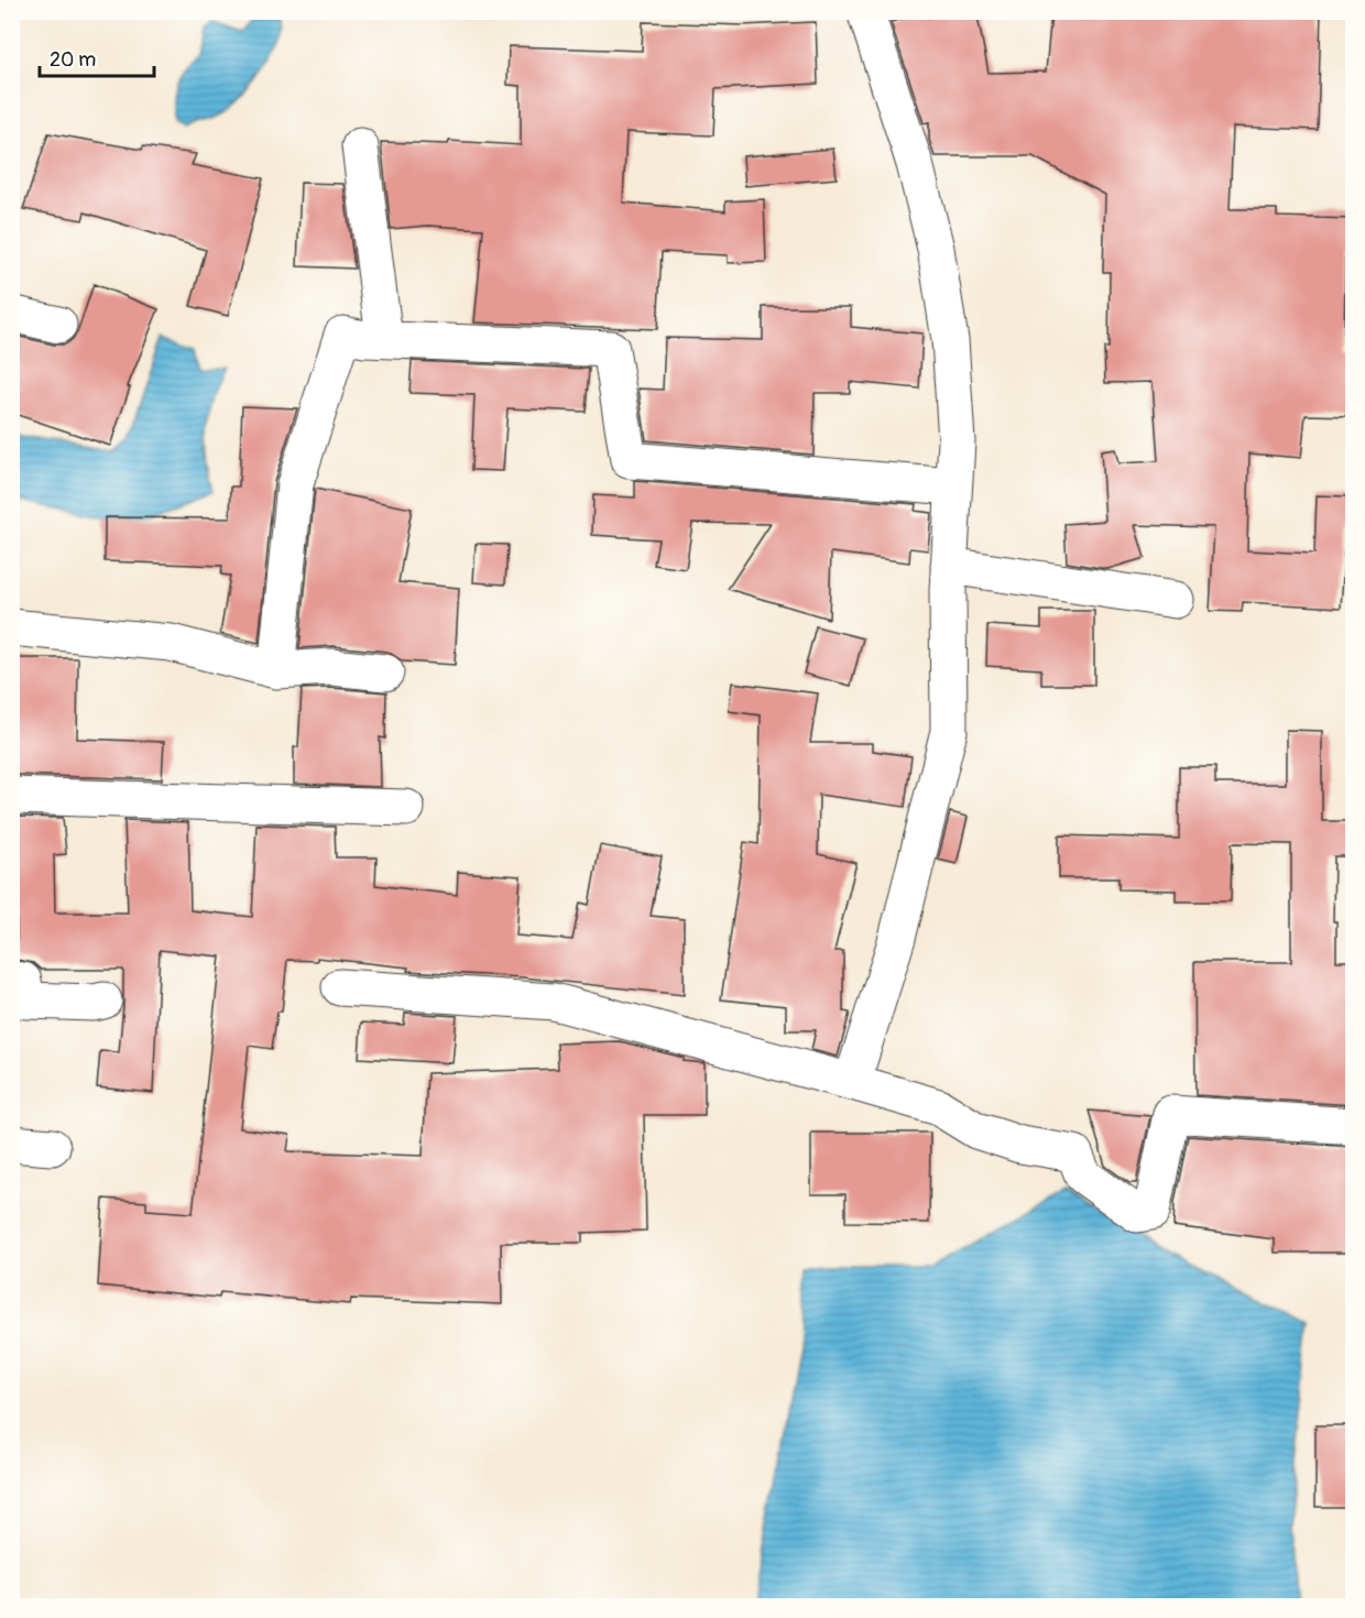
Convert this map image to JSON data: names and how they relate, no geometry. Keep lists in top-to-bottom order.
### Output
{
  "scale_bar": "20 m"
}
